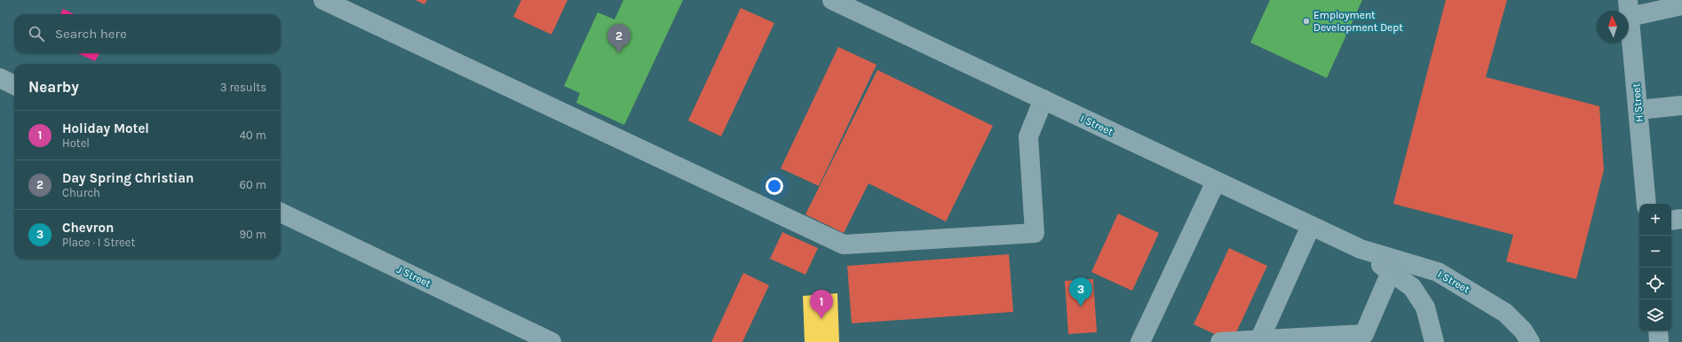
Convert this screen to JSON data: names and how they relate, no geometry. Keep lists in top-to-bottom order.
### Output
{
  "streets": {
    "street": ["H Street", "I Street", "J Street"]
  },
  "places": ["Employment Development Dept"],
  "north": "top",
  "page": {
    "search": "Search here",
    "pins": ["2", "3", "1"],
    "heading": ["Nearby", "3 results"],
    "list": [
      {
        "mark": "1",
        "name": "Holiday Motel",
        "note": "Hotel",
        "value": "40 m"
      },
      {
        "mark": "2",
        "name": "Day Spring Christian",
        "note": "Church",
        "value": "60 m"
      },
      {
        "mark": "3",
        "name": "Chevron",
        "note": "Place · I Street",
        "value": "90 m"
      }
    ],
    "map_buttons": ["+", "−"]
  }
}
